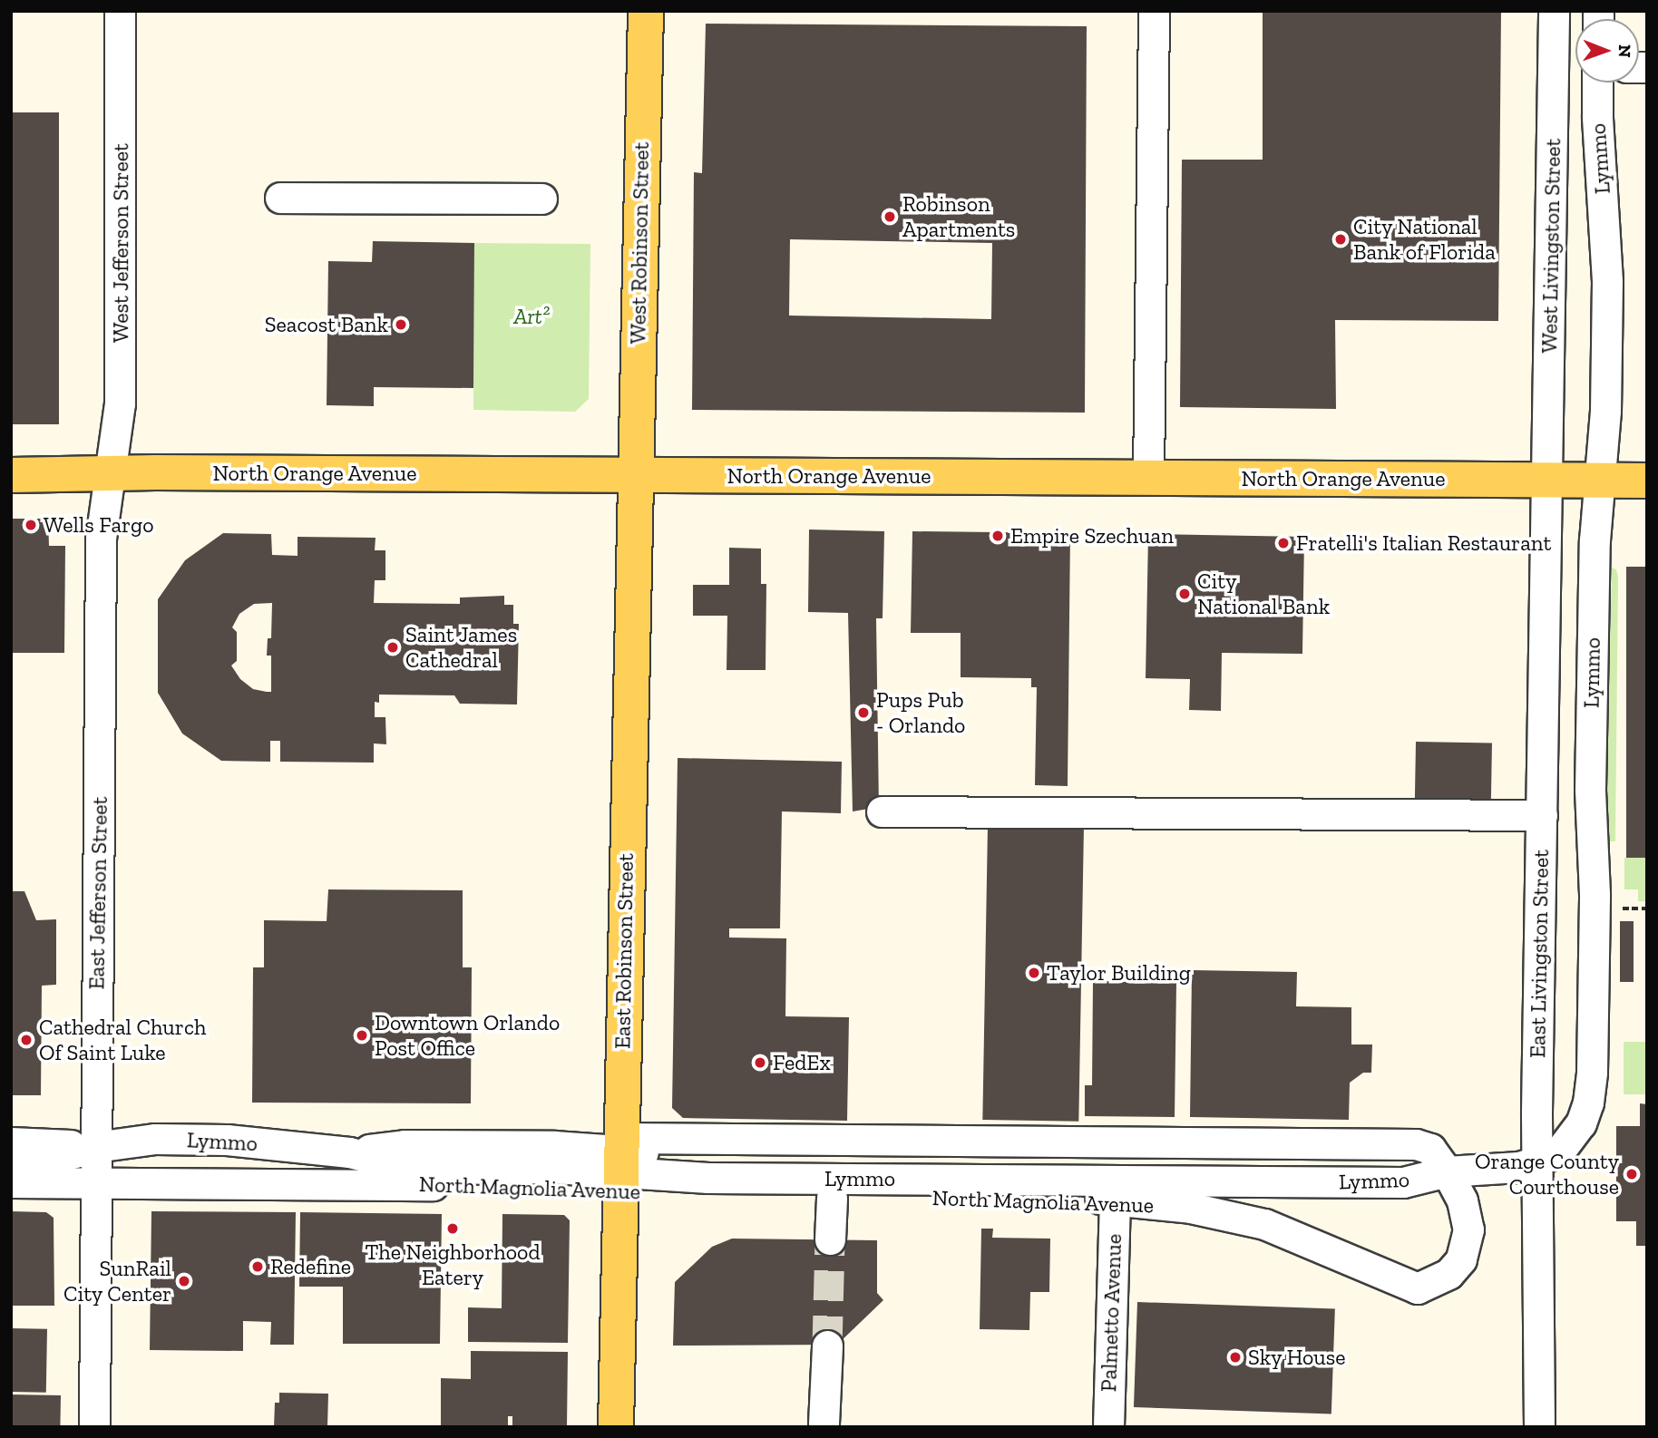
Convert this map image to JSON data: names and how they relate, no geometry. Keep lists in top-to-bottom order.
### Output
{
  "streets": {
    "main road": ["West Robinson Street", "North Orange Avenue", "East Robinson Street"],
    "street": [
      "Lymmo",
      "West Jefferson Street",
      "West Livingston Street",
      "East Jefferson Street",
      "East Livingston Street",
      "North Magnolia Avenue",
      "Palmetto Avenue"
    ]
  },
  "crossings": [
    ["Lymmo", "North Orange Avenue"],
    ["Lymmo", "East Jefferson Street"],
    ["Lymmo", "East Robinson Street"],
    ["Lymmo", "East Livingston Street"],
    ["Lymmo", "North Magnolia Avenue"],
    ["West Jefferson Street", "North Orange Avenue"],
    ["West Jefferson Street", "East Jefferson Street"],
    ["West Robinson Street", "North Orange Avenue"],
    ["West Robinson Street", "East Robinson Street"],
    ["West Livingston Street", "North Orange Avenue"],
    ["West Livingston Street", "East Livingston Street"],
    ["North Orange Avenue", "East Jefferson Street"],
    ["North Orange Avenue", "East Robinson Street"],
    ["North Orange Avenue", "East Livingston Street"],
    ["East Jefferson Street", "North Magnolia Avenue"],
    ["East Robinson Street", "North Magnolia Avenue"],
    ["North Magnolia Avenue", "Palmetto Avenue"]
  ],
  "parks": ["Art²"],
  "places": [
    "Robinson Apartments",
    "City National Bank of Florida",
    "Seacost Bank",
    "Wells Fargo",
    "Empire Szechuan",
    "Fratelli's Italian Restaurant",
    "City National Bank",
    "Saint James Cathedral",
    "Pups Pub - Orlando",
    "Taylor Building",
    "Downtown Orlando Post Office",
    "Cathedral Church Of Saint Luke",
    "FedEx",
    "Orange County Courthouse",
    "The Neighborhood Eatery",
    "Redefine",
    "SunRail City Center",
    "Sky House"
  ],
  "north": "right"
}
